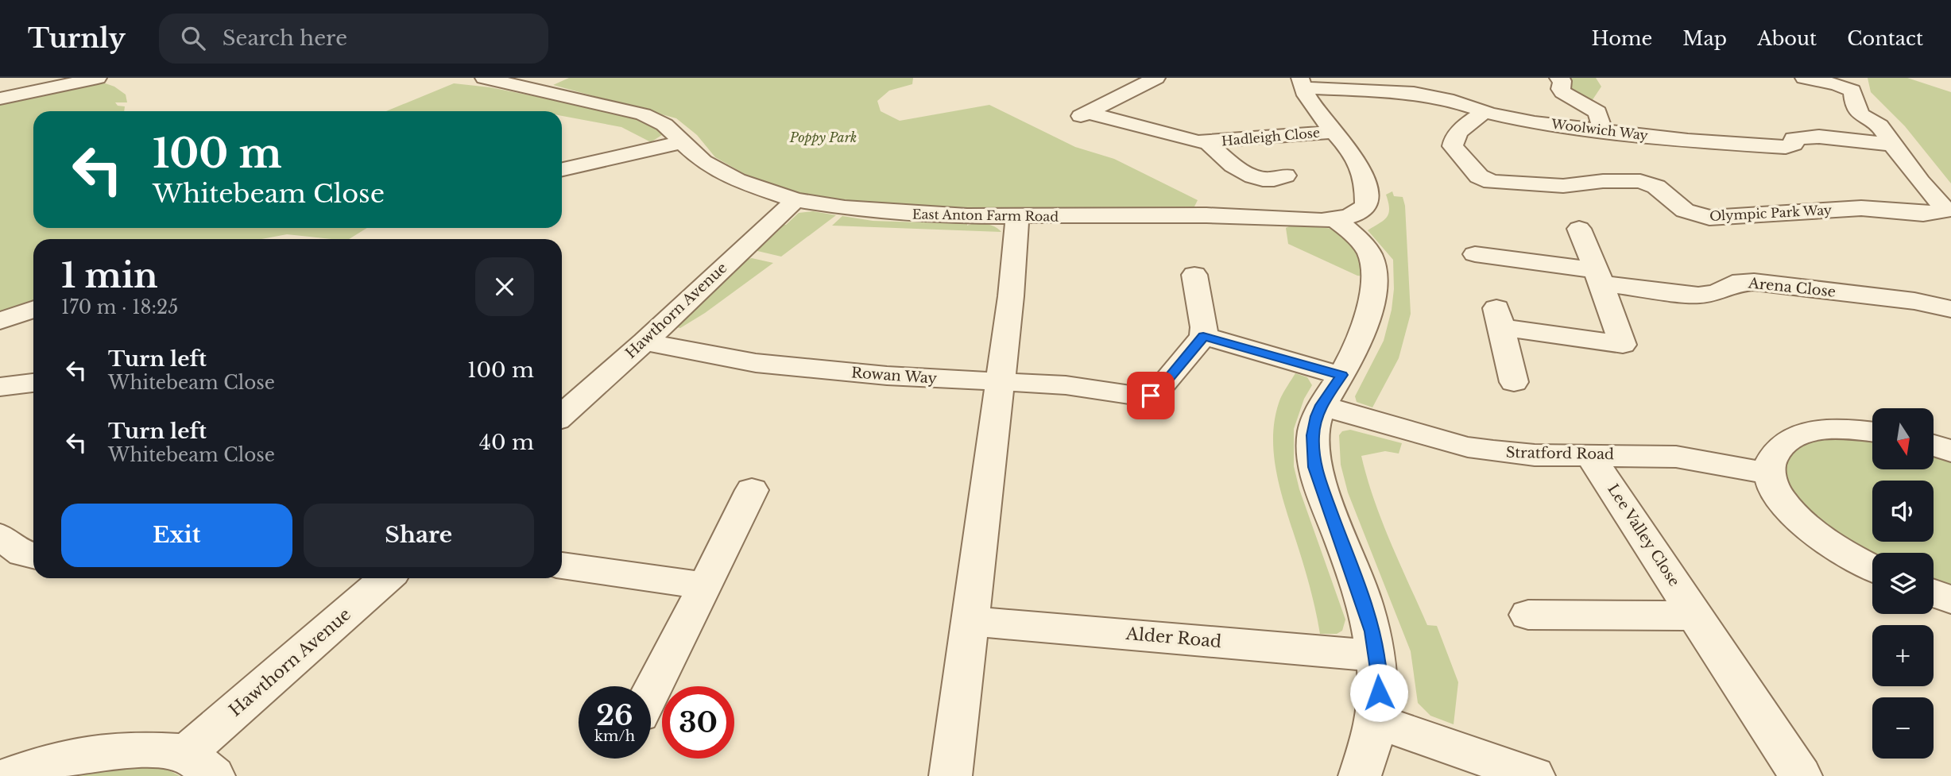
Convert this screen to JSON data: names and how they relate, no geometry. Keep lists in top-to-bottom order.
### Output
{
  "streets": {
    "street": [
      "Woolwich Way",
      "Hadleigh Close",
      "Olympic Park Way",
      "East Anton Farm Road",
      "Arena Close",
      "Hawthorn Avenue",
      "Rowan Way",
      "Stratford Road",
      "Lee Valley Close",
      "Alder Road"
    ]
  },
  "crossings": [
    ["Woolwich Way", "Olympic Park Way"],
    ["Woolwich Way", "East Anton Farm Road"],
    ["Hadleigh Close", "East Anton Farm Road"],
    ["East Anton Farm Road", "Hawthorn Avenue"],
    ["Hawthorn Avenue", "Rowan Way"],
    ["Stratford Road", "Lee Valley Close"]
  ],
  "parks": ["Poppy Park"],
  "north": "bottom",
  "page": {
    "header": "Turnly",
    "search": "Search here",
    "nav": [
      "Home",
      "Map",
      "About",
      "Contact"
    ],
    "turn": ["100 m", "Whitebeam Close"],
    "heading": ["1 min", "170 m · 18:25"],
    "list": [
      {
        "name": "Turn left",
        "note": "Whitebeam Close",
        "value": "100 m"
      },
      {
        "name": "Turn left",
        "note": "Whitebeam Close",
        "value": "40 m"
      }
    ],
    "map_buttons": ["+", "−"],
    "buttons": ["Exit", "Share"],
    "speed": "26 km/h",
    "limit": "30"
  }
}
